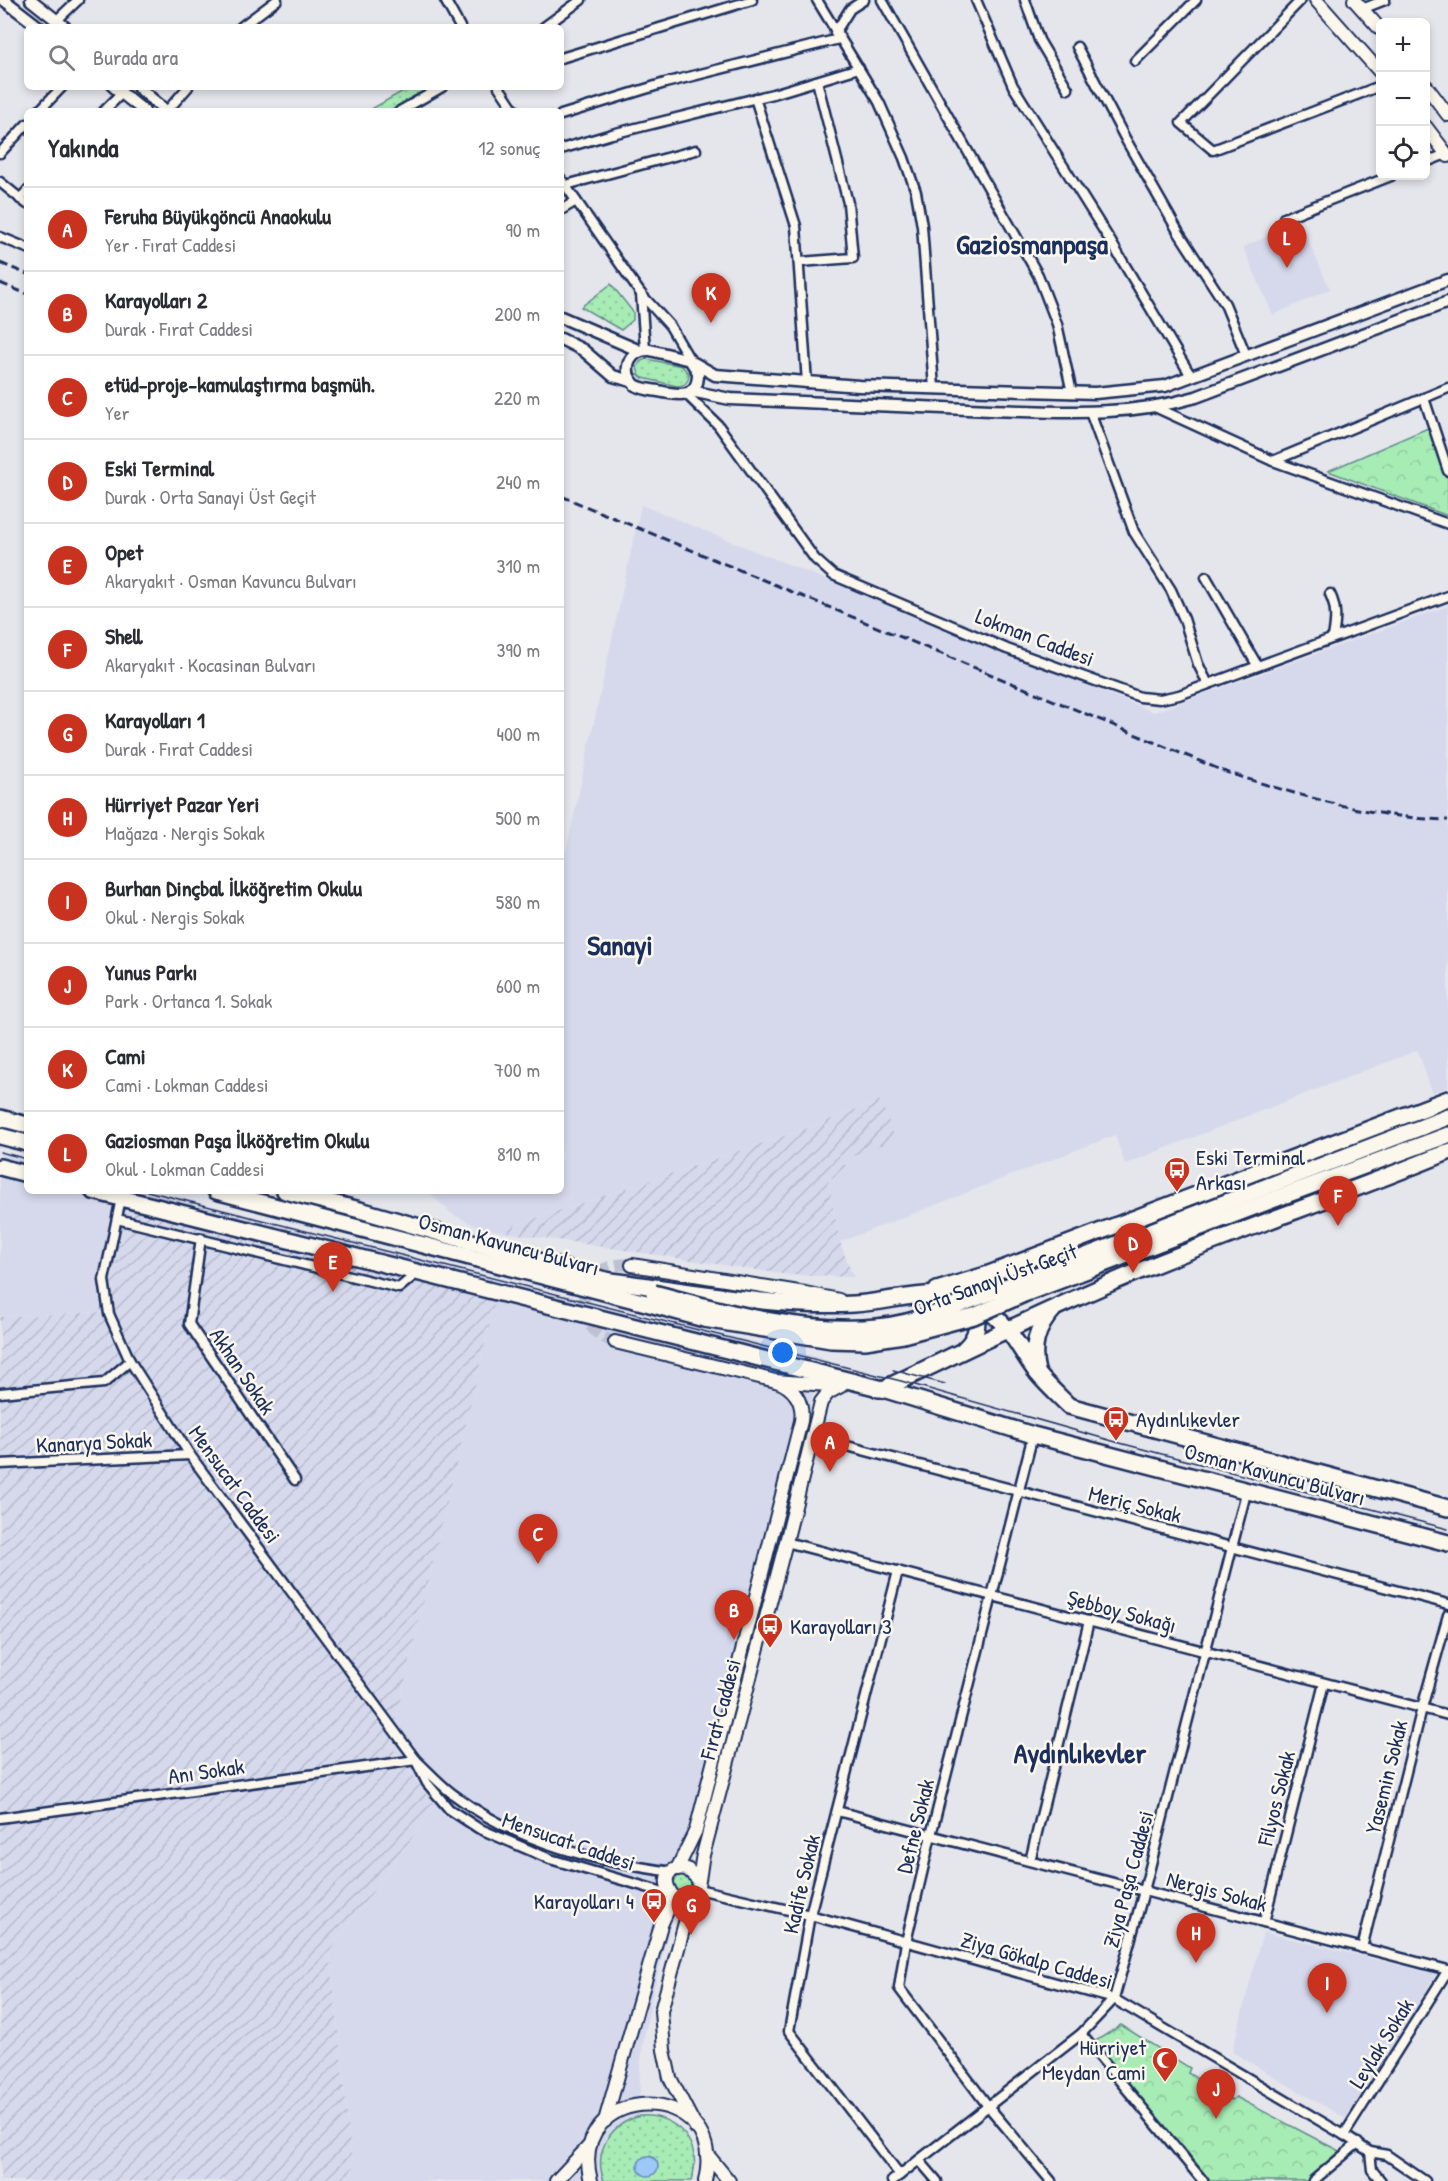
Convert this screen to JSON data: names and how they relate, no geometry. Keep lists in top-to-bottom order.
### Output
{
  "streets": {
    "highway": ["Osman Kavuncu Bulvarı", "Orta Sanayi Üst Geçit"],
    "main road": ["Fırat Caddesi"],
    "street": [
      "Lokman Caddesi",
      "Akhan Sokak",
      "Kanarya Sokak",
      "Mensucat Caddesi",
      "Meriç Sokak",
      "Şebboy Sokağı",
      "Anı Sokak",
      "Yasemin Sokak",
      "Filyos Sokak",
      "Defne Sokak",
      "Ziya Paşa Caddesi",
      "Kadife Sokak",
      "Nergis Sokak",
      "Ziya Gökalp Caddesi",
      "Leylak Sokak"
    ]
  },
  "crossings": [
    ["Osman Kavuncu Bulvarı", "Orta Sanayi Üst Geçit"],
    ["Osman Kavuncu Bulvarı", "Defne Sokak"],
    ["Osman Kavuncu Bulvarı", "Ziya Paşa Caddesi"],
    ["Kanarya Sokak", "Mensucat Caddesi"],
    ["Mensucat Caddesi", "Fırat Caddesi"],
    ["Mensucat Caddesi", "Anı Sokak"],
    ["Mensucat Caddesi", "Ziya Gökalp Caddesi"],
    ["Meriç Sokak", "Fırat Caddesi"],
    ["Meriç Sokak", "Defne Sokak"],
    ["Meriç Sokak", "Ziya Paşa Caddesi"],
    ["Şebboy Sokağı", "Fırat Caddesi"],
    ["Şebboy Sokağı", "Yasemin Sokak"],
    ["Şebboy Sokağı", "Filyos Sokak"],
    ["Şebboy Sokağı", "Defne Sokak"],
    ["Şebboy Sokağı", "Ziya Paşa Caddesi"],
    ["Şebboy Sokağı", "Kadife Sokak"],
    ["Fırat Caddesi", "Ziya Gökalp Caddesi"],
    ["Yasemin Sokak", "Nergis Sokak"],
    ["Filyos Sokak", "Nergis Sokak"],
    ["Defne Sokak", "Ziya Paşa Caddesi"],
    ["Defne Sokak", "Nergis Sokak"],
    ["Defne Sokak", "Ziya Gökalp Caddesi"],
    ["Ziya Paşa Caddesi", "Kadife Sokak"],
    ["Ziya Paşa Caddesi", "Nergis Sokak"],
    ["Ziya Paşa Caddesi", "Ziya Gökalp Caddesi"],
    ["Kadife Sokak", "Nergis Sokak"],
    ["Kadife Sokak", "Ziya Gökalp Caddesi"],
    ["Nergis Sokak", "Leylak Sokak"],
    ["Ziya Gökalp Caddesi", "Leylak Sokak"]
  ],
  "districts": ["Gaziosmanpaşa", "Sanayi", "Aydınlıkevler"],
  "places": {
    "bus stop": [
      "Eski Terminal Arkası",
      "Aydınlıkevler",
      "Karayolları 3",
      "Karayolları 4"
    ],
    "mosque": ["Hürriyet Meydan Cami"]
  },
  "page": {
    "map_buttons": ["+", "−"],
    "search": "Burada ara",
    "heading": ["Yakında", "12 sonuç"],
    "list": [
      {
        "mark": "A",
        "name": "Feruha Büyükgöncü Anaokulu",
        "note": "Yer · Fırat Caddesi",
        "value": "90 m"
      },
      {
        "mark": "B",
        "name": "Karayolları 2",
        "note": "Durak · Fırat Caddesi",
        "value": "200 m"
      },
      {
        "mark": "C",
        "name": "etüd-proje-kamulaştırma başmüh.",
        "note": "Yer",
        "value": "220 m"
      },
      {
        "mark": "D",
        "name": "Eski Terminal",
        "note": "Durak · Orta Sanayi Üst Geçit",
        "value": "240 m"
      },
      {
        "mark": "E",
        "name": "Opet",
        "note": "Akaryakıt · Osman Kavuncu Bulvarı",
        "value": "310 m"
      },
      {
        "mark": "F",
        "name": "Shell",
        "note": "Akaryakıt · Kocasinan Bulvarı",
        "value": "390 m"
      },
      {
        "mark": "G",
        "name": "Karayolları 1",
        "note": "Durak · Fırat Caddesi",
        "value": "400 m"
      },
      {
        "mark": "H",
        "name": "Hürriyet Pazar Yeri",
        "note": "Mağaza · Nergis Sokak",
        "value": "500 m"
      },
      {
        "mark": "I",
        "name": "Burhan Dinçbal İlköğretim Okulu",
        "note": "Okul · Nergis Sokak",
        "value": "580 m"
      },
      {
        "mark": "J",
        "name": "Yunus Parkı",
        "note": "Park · Ortanca 1. Sokak",
        "value": "600 m"
      },
      {
        "mark": "K",
        "name": "Cami",
        "note": "Cami · Lokman Caddesi",
        "value": "700 m"
      },
      {
        "mark": "L",
        "name": "Gaziosman Paşa İlköğretim Okulu",
        "note": "Okul · Lokman Caddesi",
        "value": "810 m"
      }
    ],
    "pins": [
      "L",
      "K",
      "F",
      "D",
      "E",
      "A",
      "C",
      "B",
      "G",
      "H",
      "I",
      "J"
    ]
  }
}
